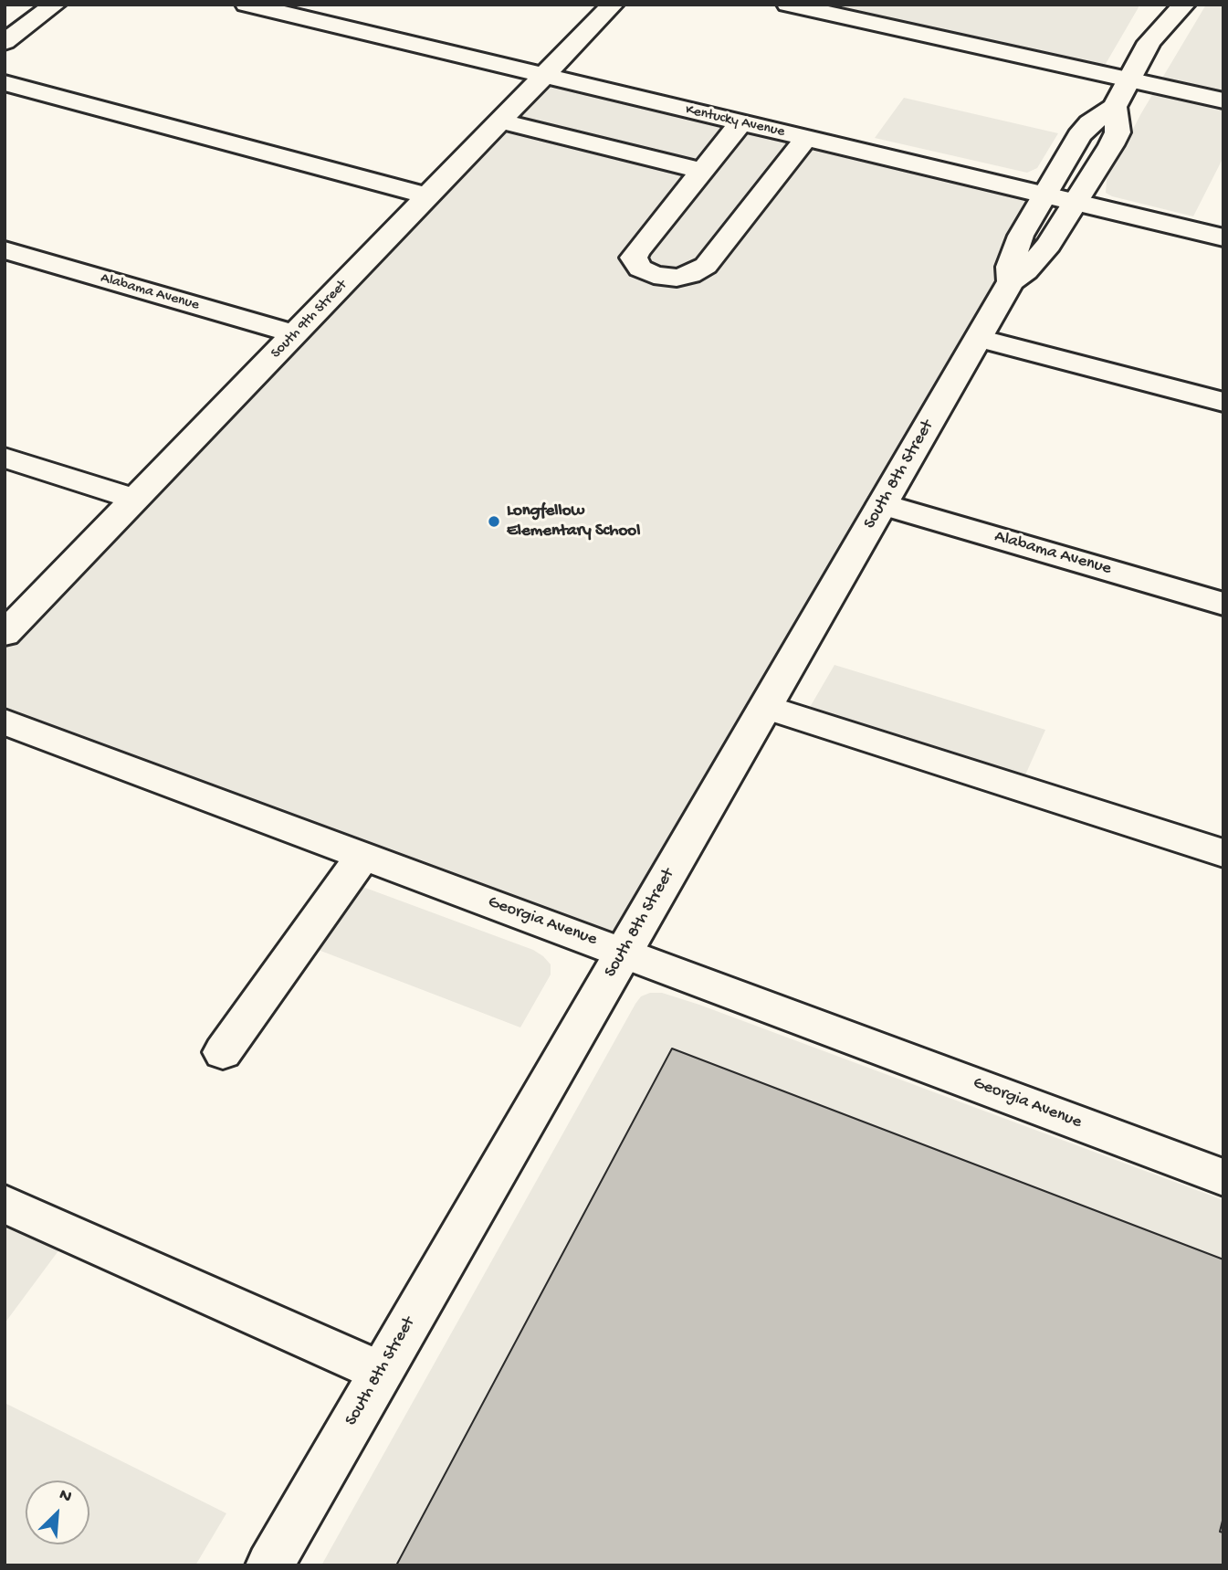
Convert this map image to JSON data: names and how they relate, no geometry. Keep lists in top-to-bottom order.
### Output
{
  "streets": {
    "street": [
      "Kentucky Avenue",
      "Alabama Avenue",
      "South 9th Street",
      "South 8th Street",
      "Georgia Avenue"
    ]
  },
  "crossings": [
    ["Kentucky Avenue", "South 9th Street"],
    ["Kentucky Avenue", "South 8th Street"],
    ["Alabama Avenue", "South 9th Street"],
    ["Alabama Avenue", "South 8th Street"],
    ["South 8th Street", "Georgia Avenue"]
  ],
  "places": ["Longfellow Elementary School"],
  "north": "top right"
}
